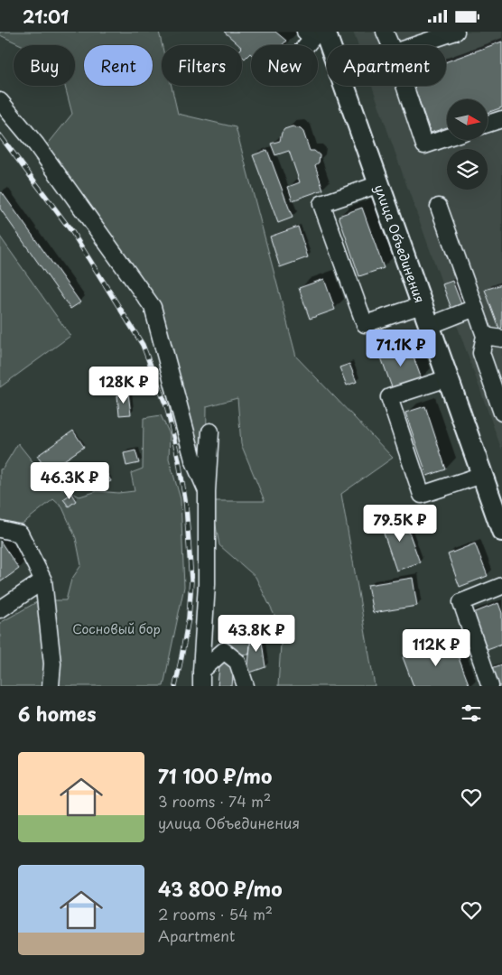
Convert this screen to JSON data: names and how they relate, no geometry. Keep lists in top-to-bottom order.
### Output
{
  "streets": {
    "main road": ["улица Объединения"]
  },
  "parks": ["Сосновый бор"],
  "north": "right",
  "page": {
    "status": "21:01",
    "chip": [
      "Buy",
      "Rent",
      "Filters",
      "New",
      "Apartment"
    ],
    "price": [
      "71.1K ₽",
      "128K ₽",
      "46.3K ₽",
      "79.5K ₽",
      "43.8K ₽",
      "112K ₽"
    ],
    "heading": "6 homes",
    "list": [
      {
        "name": "71 100 ₽/mo",
        "note": "3 rooms · 74 m² · улица Объединения"
      },
      {
        "name": "43 800 ₽/mo",
        "note": "2 rooms · 54 m² · Apartment"
      }
    ]
  }
}
